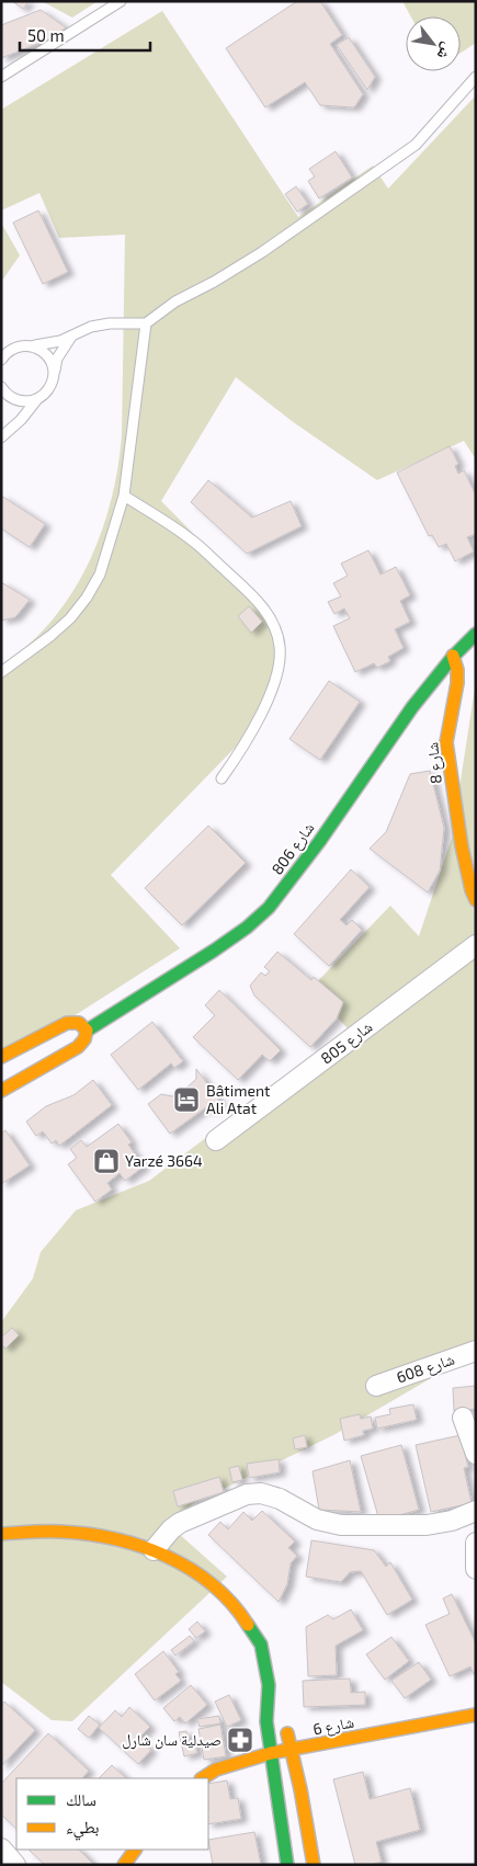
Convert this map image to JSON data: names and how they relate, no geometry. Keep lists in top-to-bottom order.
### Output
{
  "streets": {
    "street": [
      "شارع 8",
      "شارع 806",
      "شارع 805",
      "شارع 608",
      "شارع 6"
    ]
  },
  "crossings": [
    ["شارع 8", "شارع 806"]
  ],
  "places": {
    "hotel": ["Bâtiment Ali Atat"],
    "shop": ["Yarzé 3664"],
    "pharmacy": ["صيدلية سان شارل"]
  },
  "legend": ["سالك", "بطيء"],
  "scale_bar": "50 m",
  "north": "bottom right"
}
